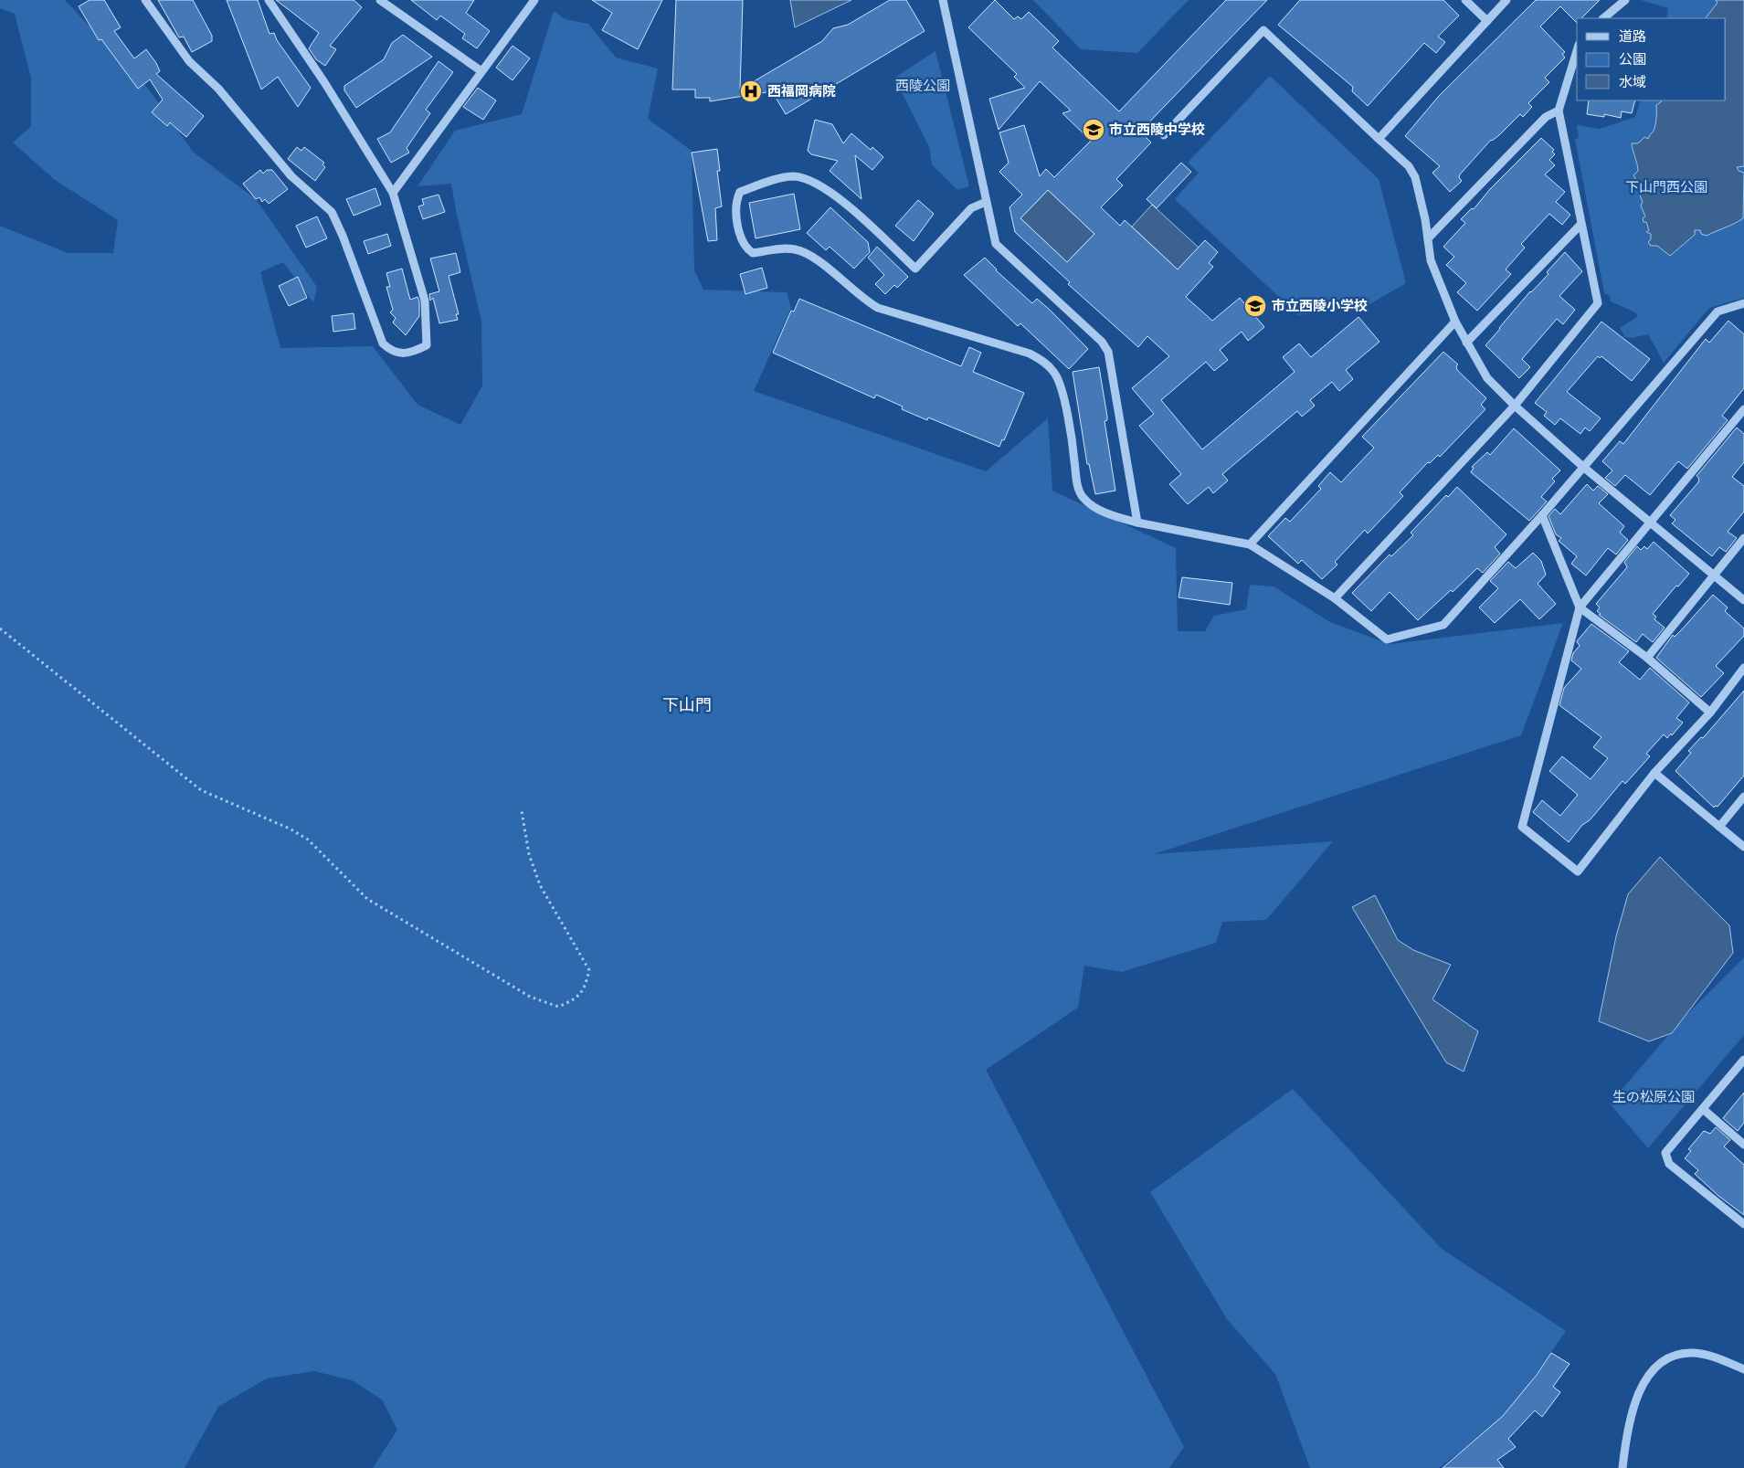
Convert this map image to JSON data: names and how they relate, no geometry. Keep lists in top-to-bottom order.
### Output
{
  "districts": ["下山門"],
  "parks": ["西陵公園", "下山門西公園", "生の松原公園"],
  "places": {
    "hospital": ["西福岡病院"],
    "school or university": ["市立西陵中学校", "市立西陵小学校"]
  },
  "legend": ["道路", "公園", "水域"]
}
